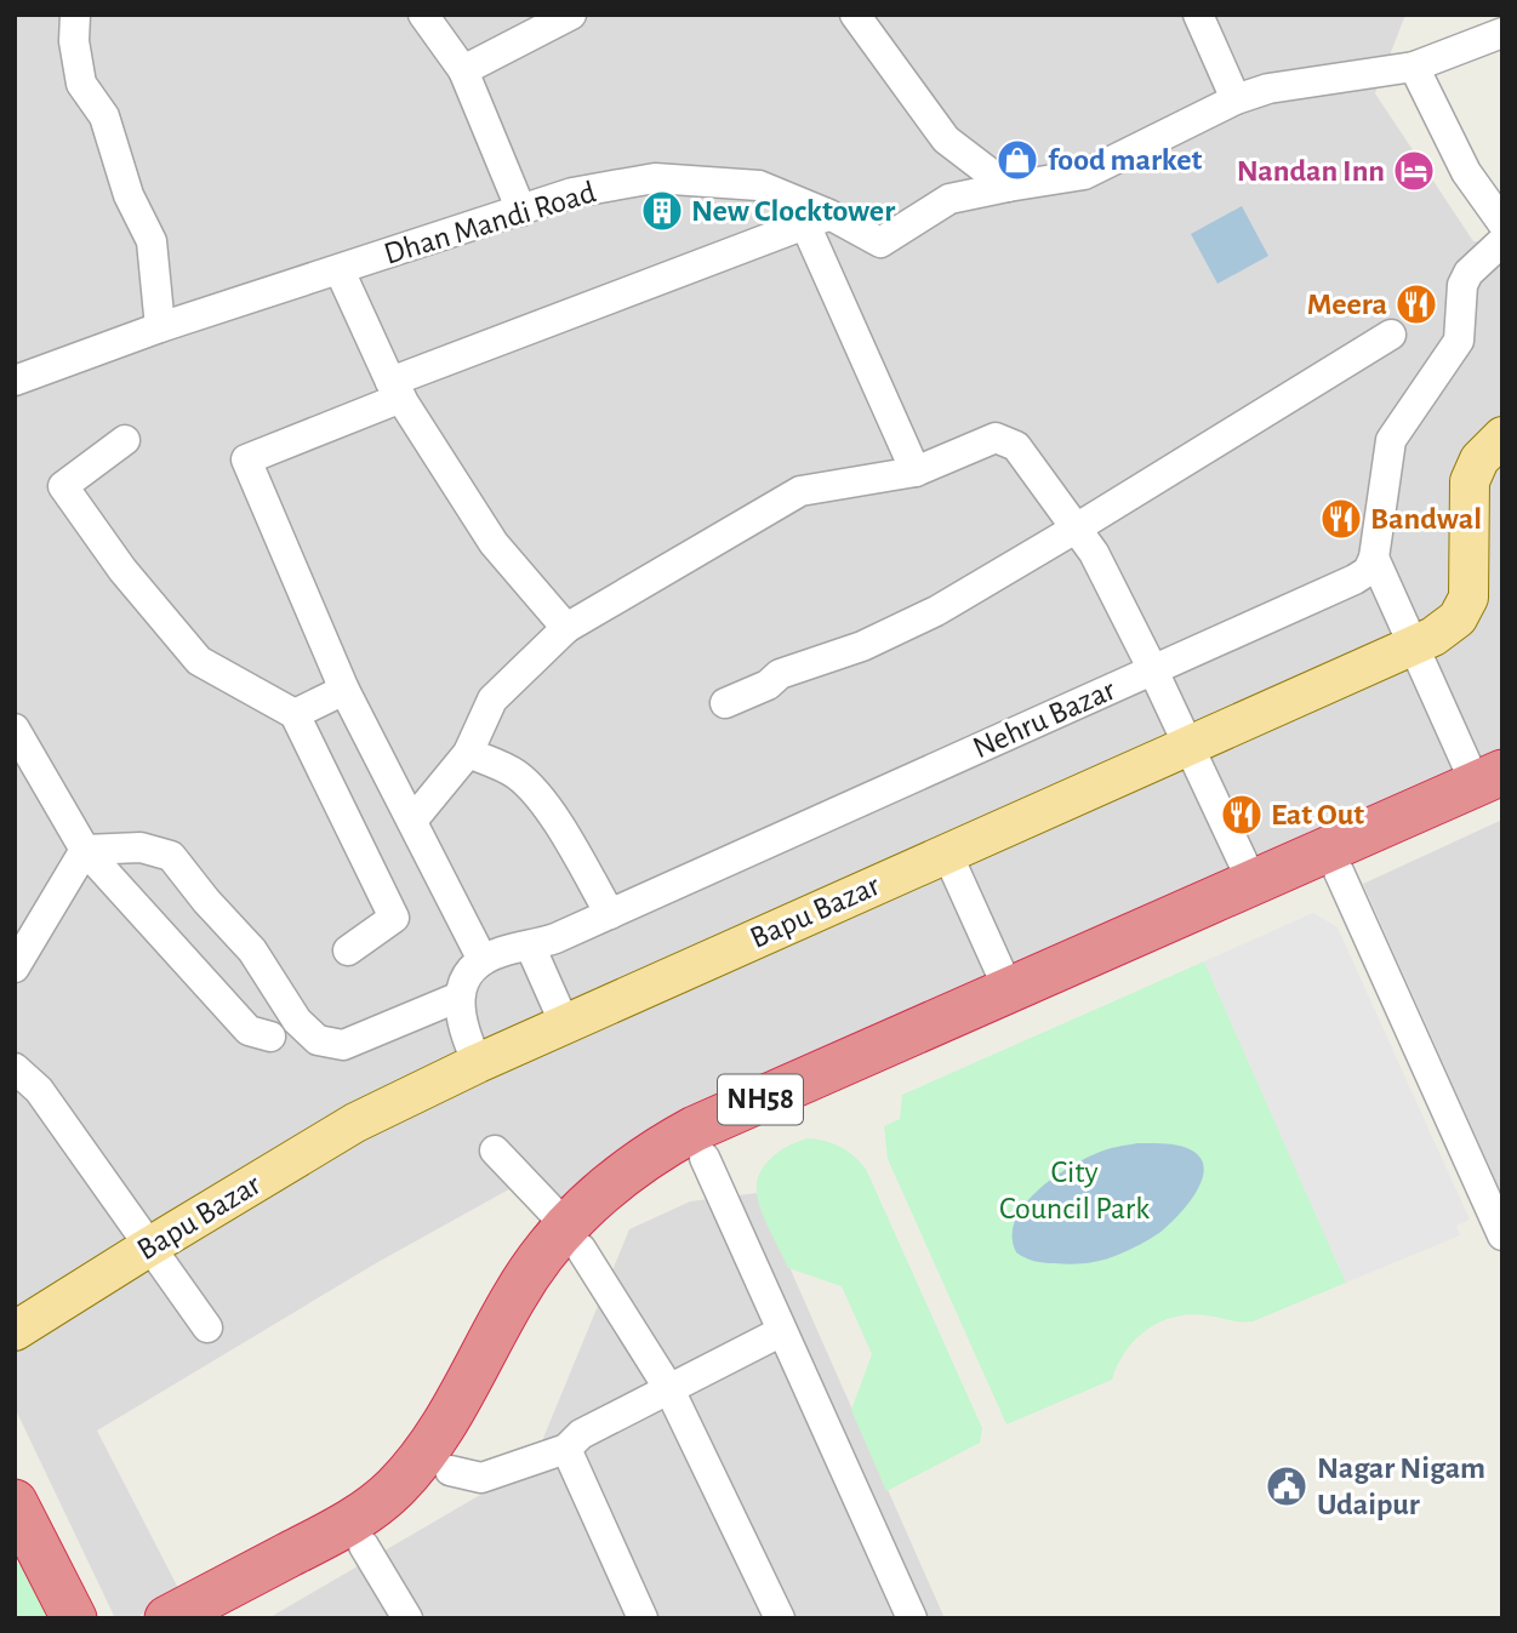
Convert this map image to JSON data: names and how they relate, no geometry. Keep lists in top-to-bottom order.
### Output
{
  "streets": {
    "highway": ["NH58"],
    "main road": ["Bapu Bazar"],
    "street": ["Dhan Mandi Road", "Nehru Bazar"]
  },
  "parks": ["City Council Park"],
  "places": {
    "shop": ["food market"],
    "hotel": ["Nandan Inn"],
    "building": ["New Clocktower"],
    "restaurant": ["Meera", "Bandwal", "Eat Out"],
    "public building": ["Nagar Nigam Udaipur"]
  }
}
